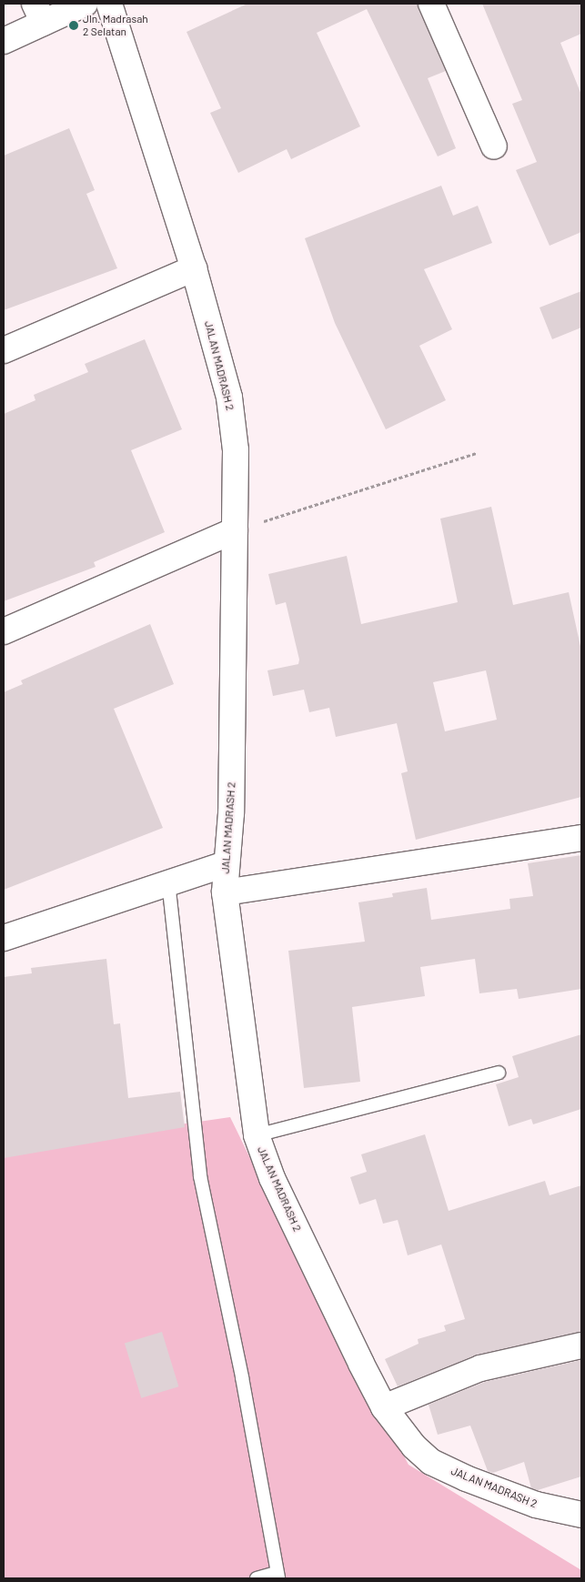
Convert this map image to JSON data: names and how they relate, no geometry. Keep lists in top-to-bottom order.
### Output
{
  "streets": {
    "street": ["JALAN MADRASH 2"]
  },
  "places": ["Jln. Madrasah 2 Selatan"]
}
